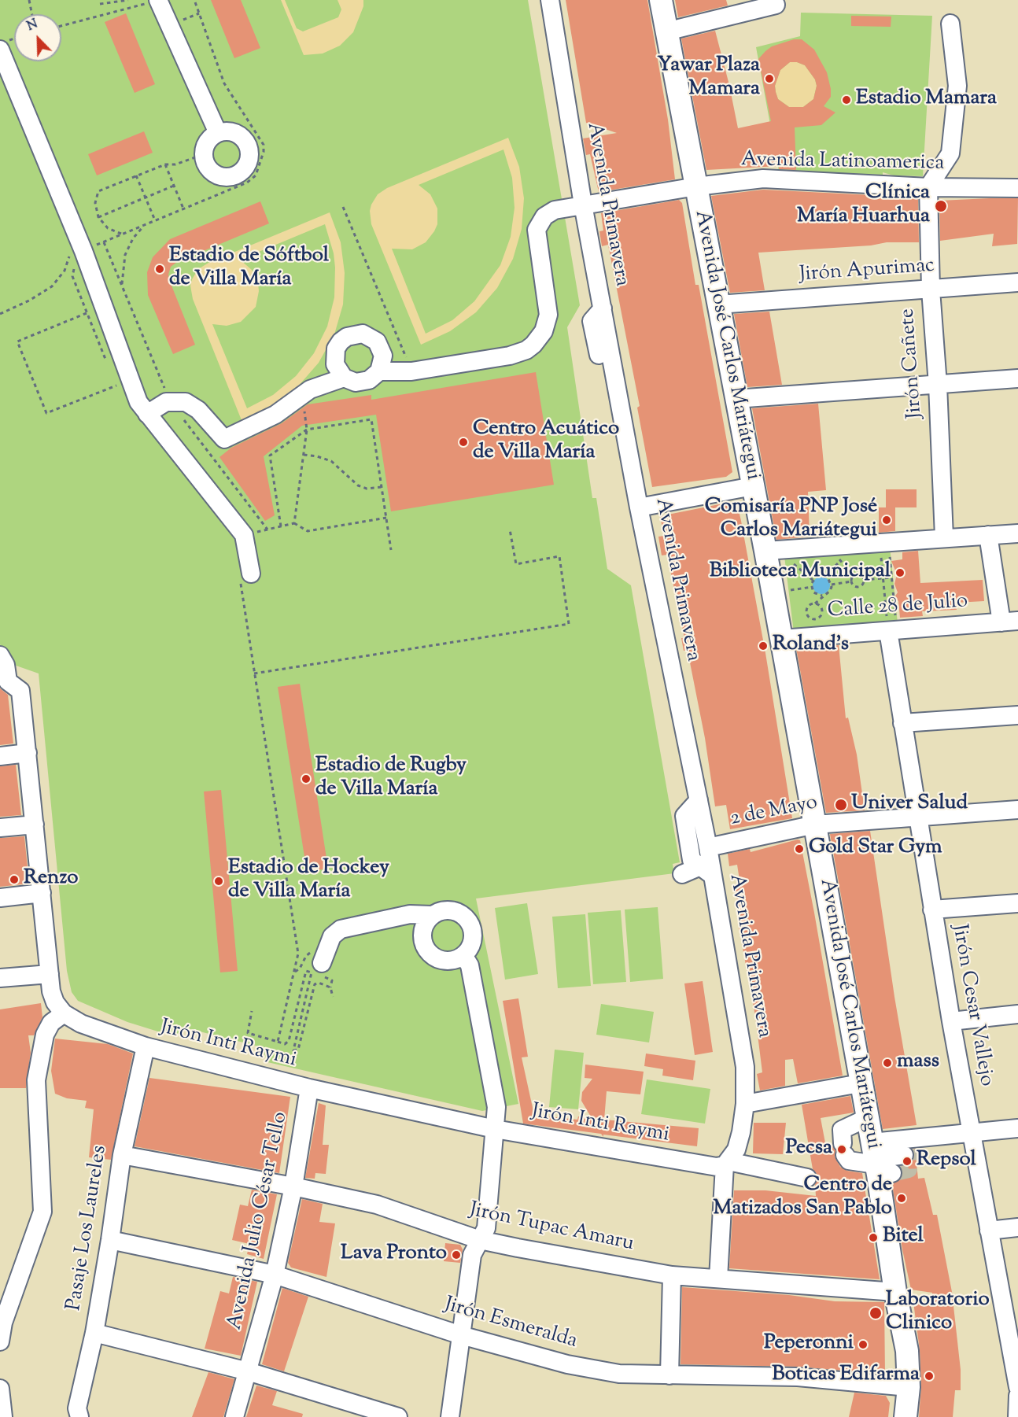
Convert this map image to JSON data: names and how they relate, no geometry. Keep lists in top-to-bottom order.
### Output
{
  "streets": {
    "main road": ["Avenida José Carlos Mariátegui"],
    "street": [
      "Avenida Latinoamerica",
      "Avenida Primavera",
      "Jirón Apurimac",
      "Jirón Cañete",
      "Calle 28 de Julio",
      "2 de Mayo",
      "Jirón Cesar Vallejo",
      "Jirón Inti Raymi",
      "Avenida Julio César Tello",
      "Pasaje Los Laureles",
      "Jirón Tupac Amaru",
      "Jirón Esmeralda"
    ]
  },
  "crossings": [
    ["Avenida Latinoamerica", "Avenida Primavera"],
    ["Avenida Latinoamerica", "Avenida José Carlos Mariátegui"],
    ["Avenida Latinoamerica", "Jirón Cañete"],
    ["Avenida Primavera", "2 de Mayo"],
    ["Avenida Primavera", "Jirón Inti Raymi"],
    ["Avenida Primavera", "Jirón Tupac Amaru"],
    ["Jirón Apurimac", "Avenida José Carlos Mariátegui"],
    ["Jirón Apurimac", "Jirón Cañete"],
    ["Avenida José Carlos Mariátegui", "Calle 28 de Julio"],
    ["Avenida José Carlos Mariátegui", "2 de Mayo"],
    ["Avenida José Carlos Mariátegui", "Jirón Tupac Amaru"],
    ["Avenida José Carlos Mariátegui", "Jirón Esmeralda"],
    ["Calle 28 de Julio", "Jirón Cesar Vallejo"],
    ["2 de Mayo", "Jirón Cesar Vallejo"],
    ["Jirón Inti Raymi", "Avenida Julio César Tello"],
    ["Jirón Inti Raymi", "Pasaje Los Laureles"],
    ["Avenida Julio César Tello", "Jirón Tupac Amaru"],
    ["Avenida Julio César Tello", "Jirón Esmeralda"],
    ["Pasaje Los Laureles", "Jirón Tupac Amaru"],
    ["Pasaje Los Laureles", "Jirón Esmeralda"]
  ],
  "places": [
    "Yawar Plaza Mamara",
    "Estadio Mamara",
    "Clínica María Huarhua",
    "Estadio de Sóftbol de Villa María",
    "Centro Acuático de Villa María",
    "Comisaría PNP José Carlos Mariátegui",
    "Biblioteca Municipal",
    "Roland's",
    "Estadio de Rugby de Villa María",
    "Univer Salud",
    "Gold Star Gym",
    "Renzo",
    "Estadio de Hockey de Villa María",
    "mass",
    "Pecsa",
    "Repsol",
    "Centro de Matizados San Pablo",
    "Bitel",
    "Lava Pronto",
    "Laboratorio Clinico",
    "Peperonni",
    "Boticas Edifarma"
  ],
  "north": "top left"
}
